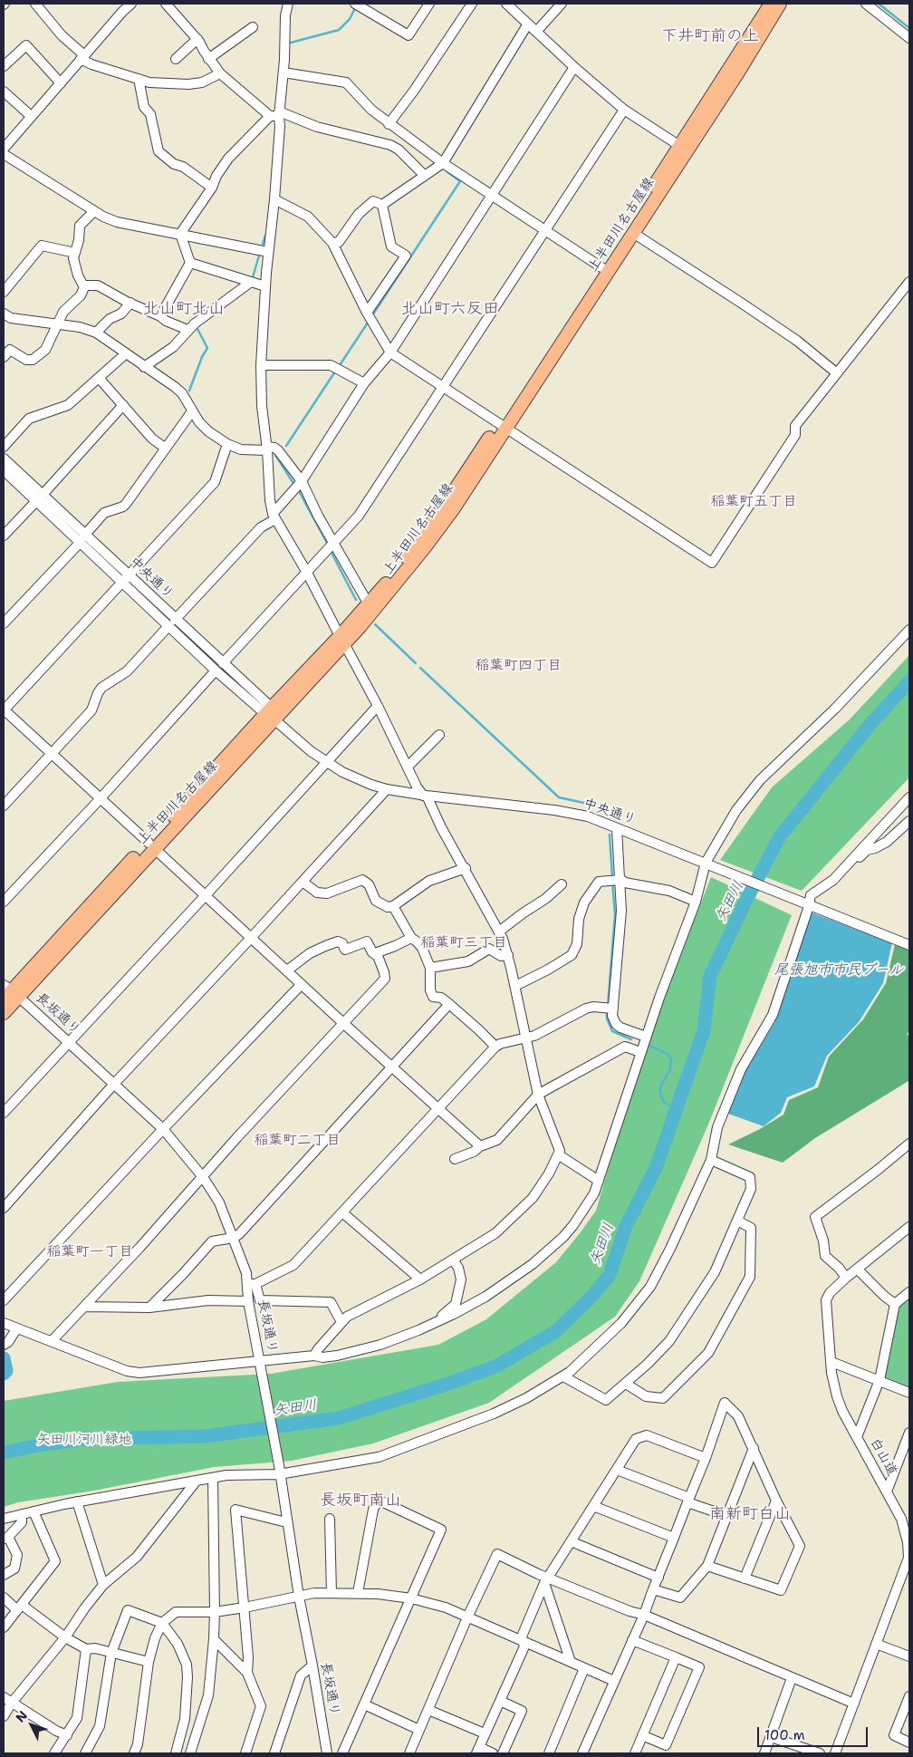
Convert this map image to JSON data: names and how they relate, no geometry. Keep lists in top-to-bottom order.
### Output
{
  "streets": {
    "main road": ["上半田川名古屋線"],
    "street": ["中央通り", "長坂通り", "白山道"]
  },
  "crossings": [
    ["上半田川名古屋線", "中央通り"],
    ["上半田川名古屋線", "長坂通り"]
  ],
  "districts": [
    "下井町前の上",
    "北山町北山",
    "北山町六反田",
    "稲葉町五丁目",
    "稲葉町四丁目",
    "稲葉町三丁目",
    "稲葉町二丁目",
    "稲葉町一丁目",
    "長坂町南山",
    "南新町白山"
  ],
  "water": ["矢田川", "尾張旭市市民プール"],
  "parks": ["矢田川河川緑地"],
  "scale_bar": "100 m",
  "north": "top left"
}
